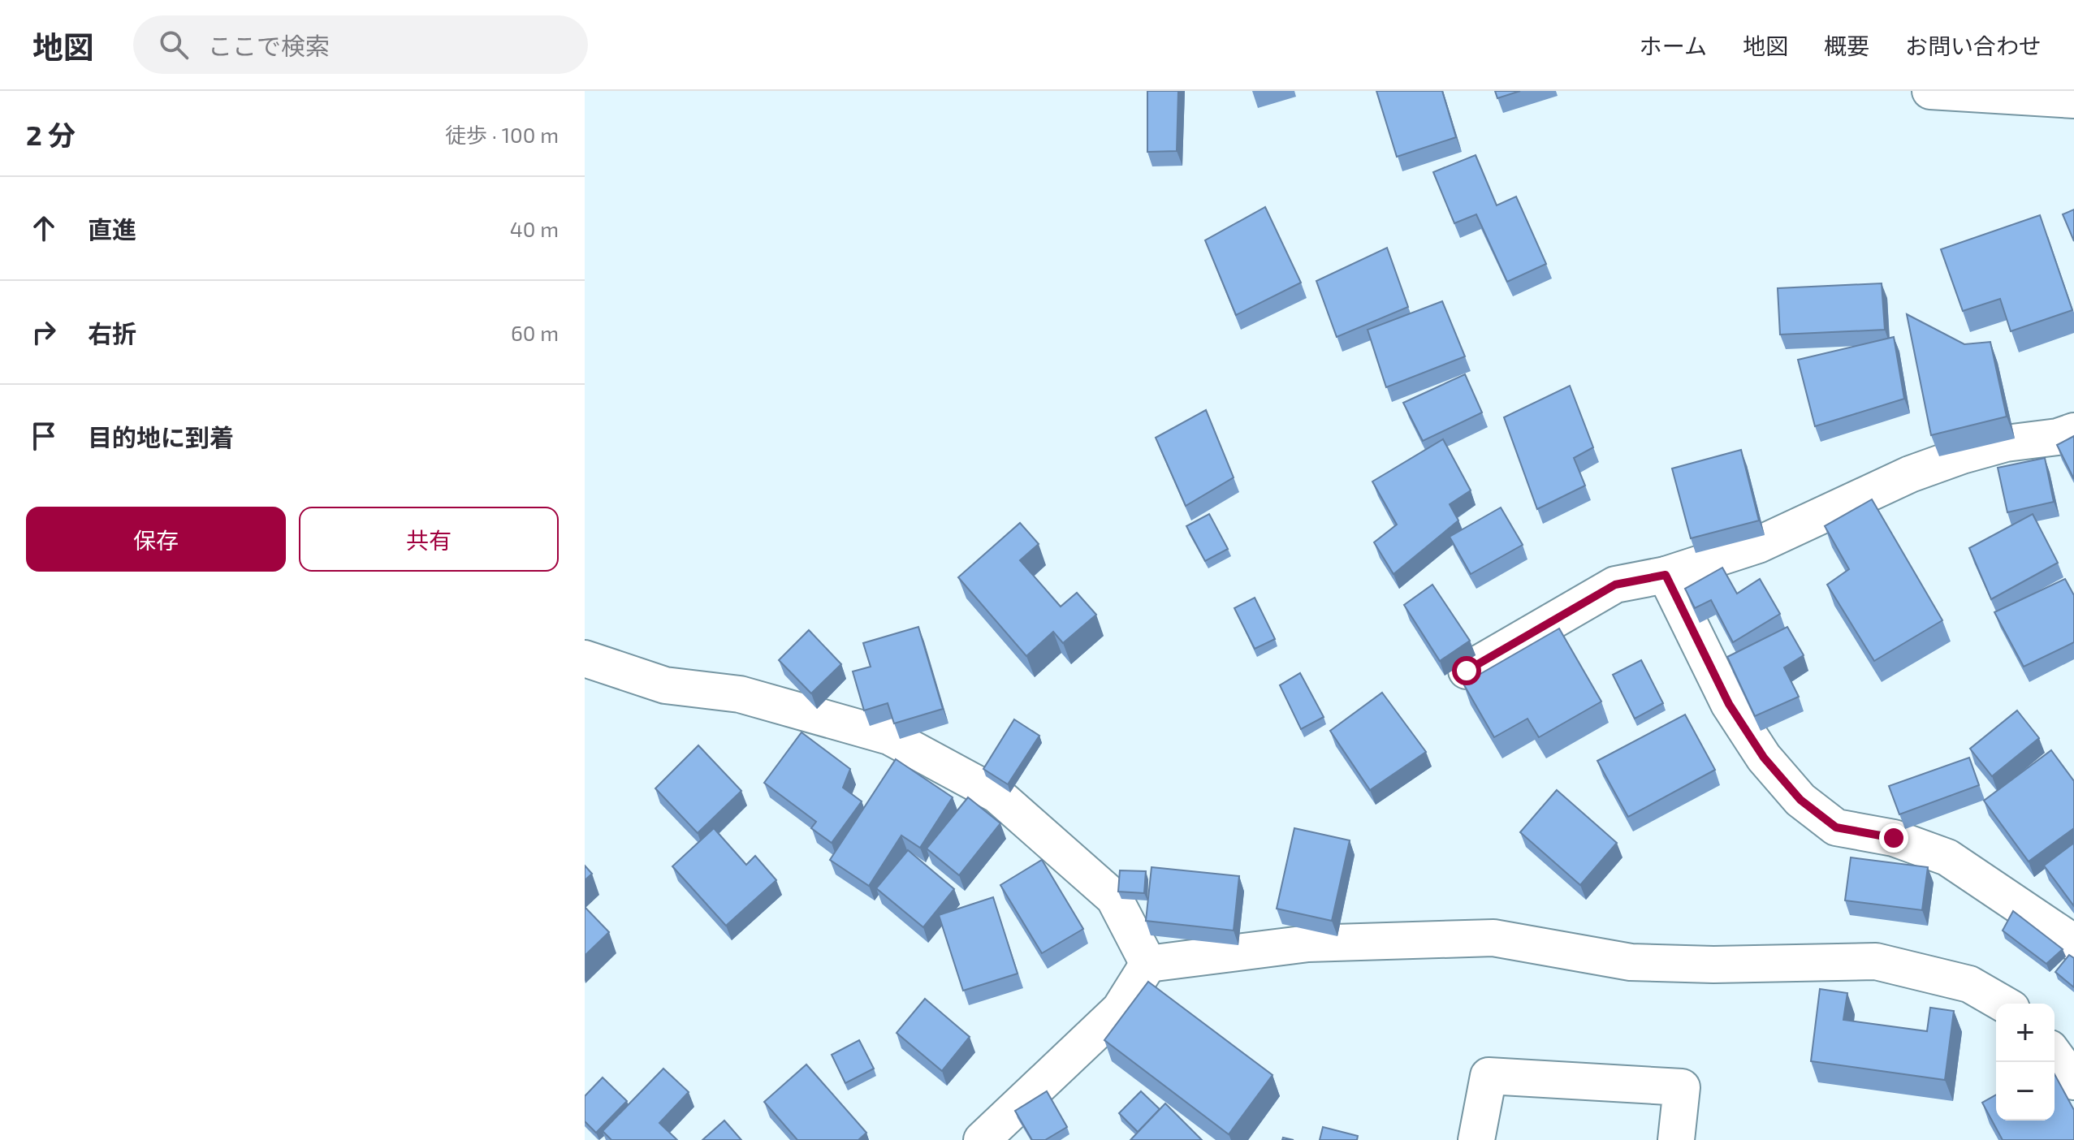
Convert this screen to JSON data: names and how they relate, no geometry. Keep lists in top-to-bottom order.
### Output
{
  "page": {
    "header": "地図",
    "search": "ここで検索",
    "nav": [
      "ホーム",
      "地図",
      "概要",
      "お問い合わせ"
    ],
    "heading": ["2 分", "徒歩 · 100 m"],
    "list": [
      ["直進", "40 m"],
      ["右折", "60 m"],
      "目的地に到着"
    ],
    "buttons": ["保存", "共有"],
    "map_buttons": ["+", "−"]
  }
}
